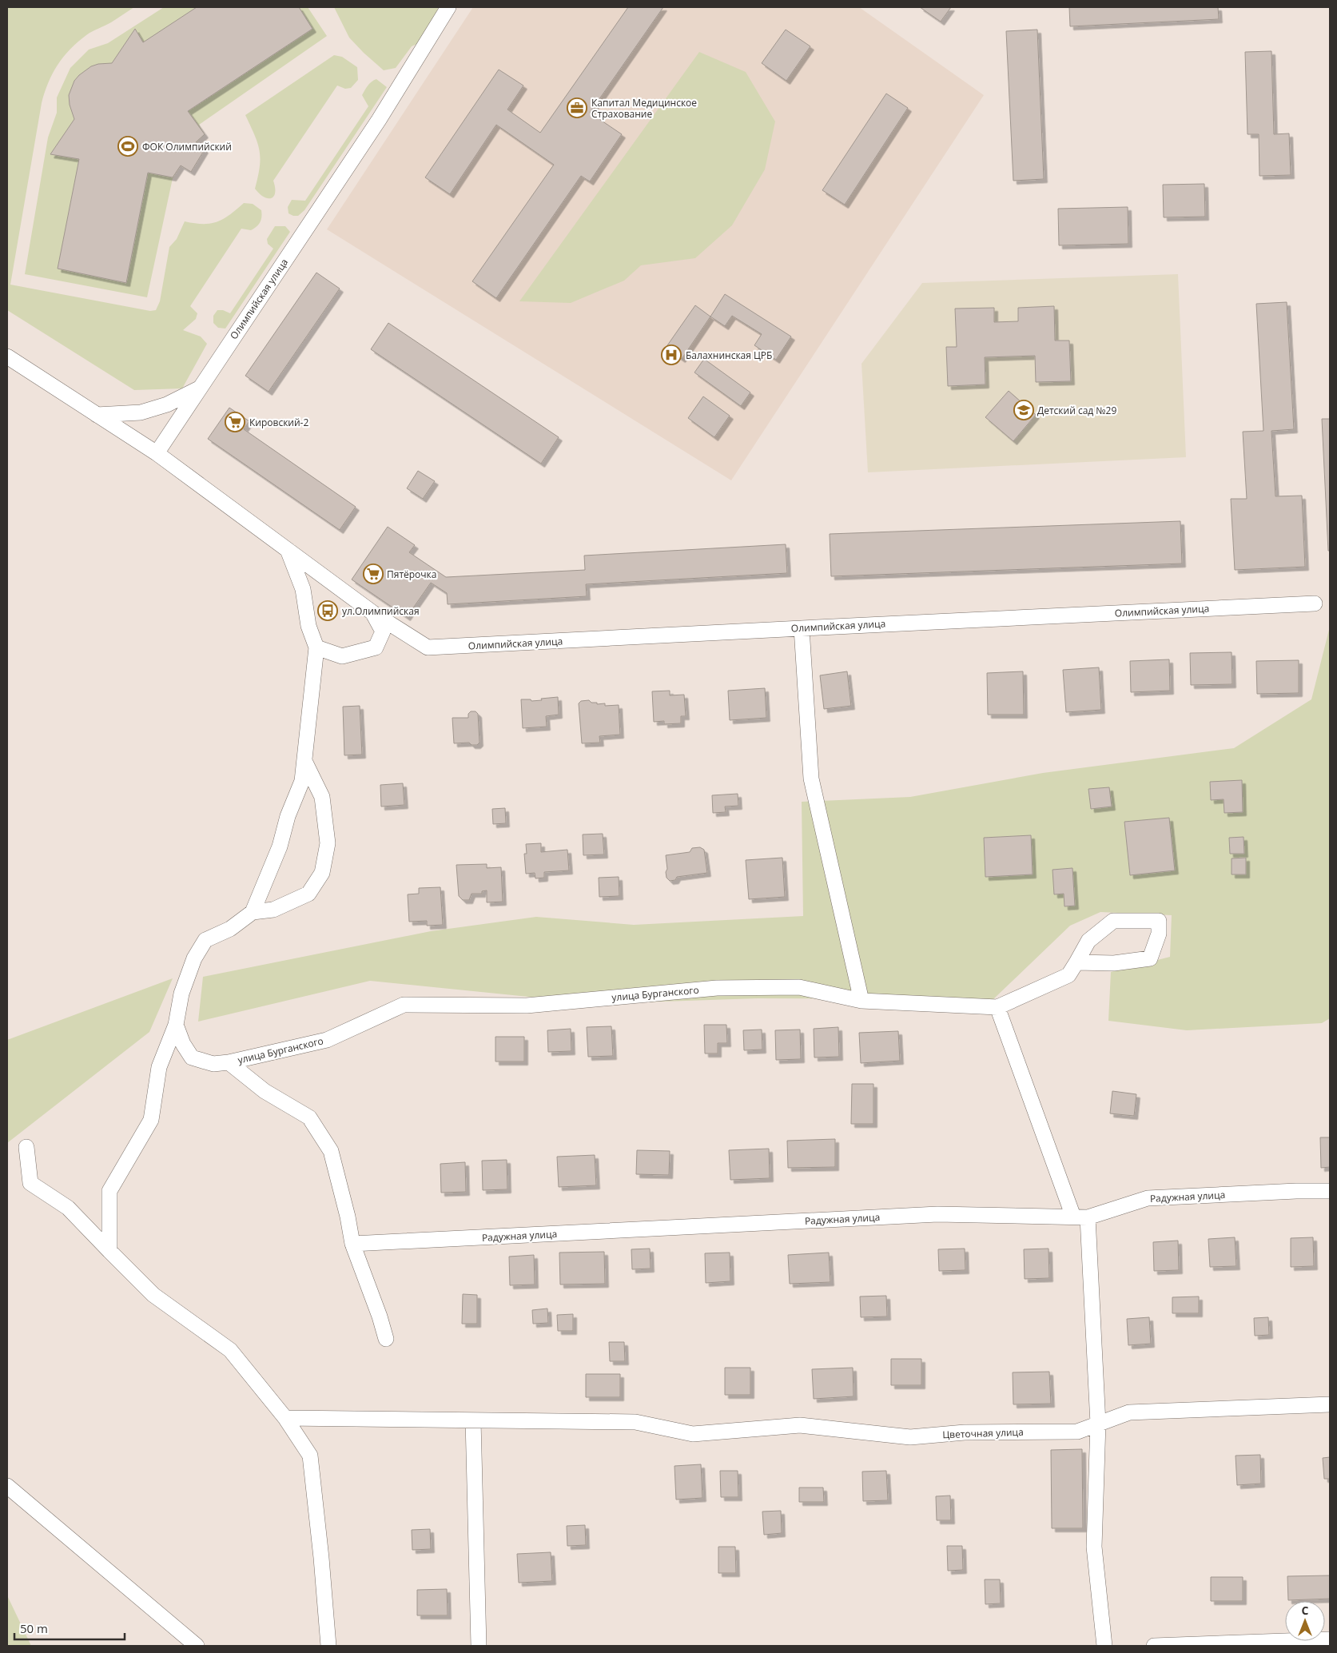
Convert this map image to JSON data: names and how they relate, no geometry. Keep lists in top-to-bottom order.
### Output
{
  "streets": {
    "street": [
      "Олимпийская улица",
      "улица Бурганского",
      "Радужная улица",
      "Цветочная улица"
    ]
  },
  "places": {
    "office": ["Капитал Медицинское Страхование"],
    "sports": ["ФОК Олимпийский"],
    "hospital": ["Балахнинская ЦРБ"],
    "school or university": ["Детский сад №29"],
    "supermarket": ["Кировский-2", "Пятёрочка"],
    "bus stop": ["ул.Олимпийская"]
  },
  "scale_bar": "50 m",
  "north": "top"
}
